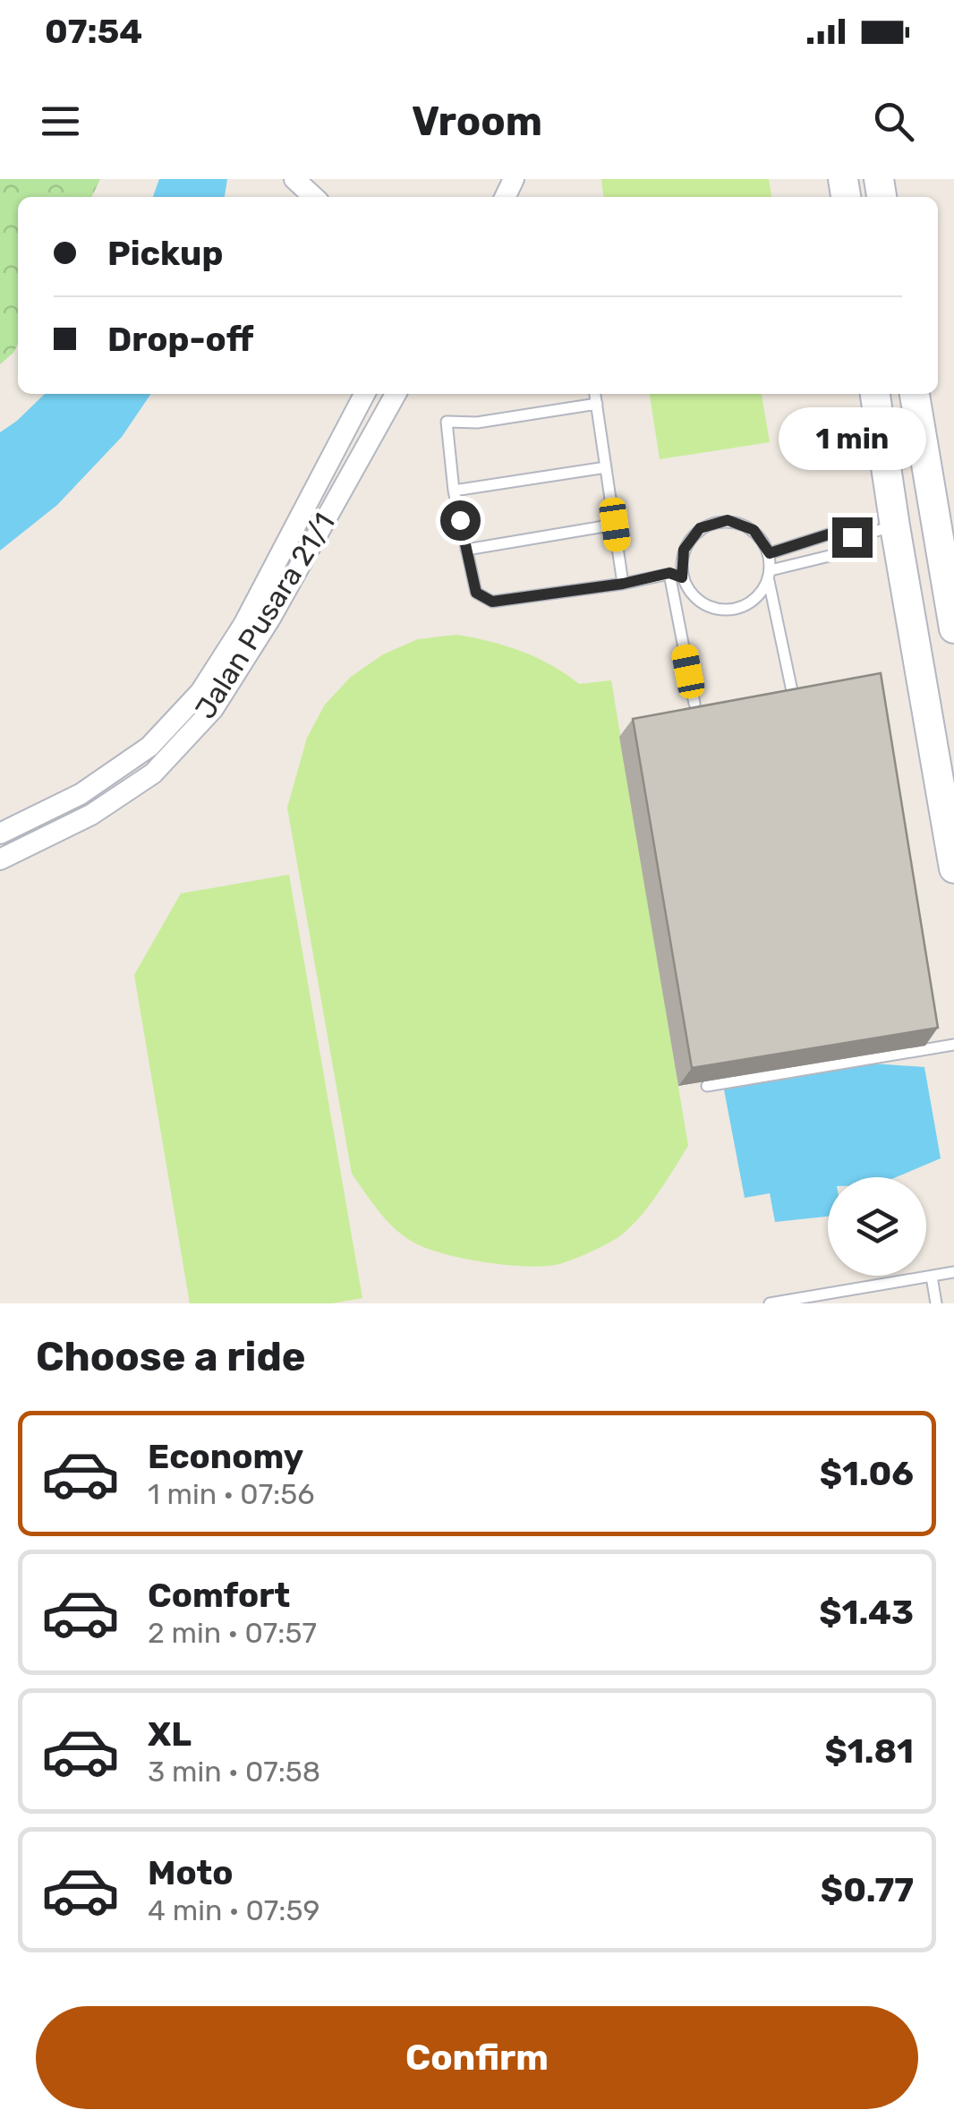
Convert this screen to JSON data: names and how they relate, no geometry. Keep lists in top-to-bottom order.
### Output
{
  "streets": {
    "street": ["Jalan Pusara 21/1"]
  },
  "page": {
    "status": "07:54",
    "header": "Vroom",
    "banner": ["Pickup", "Drop-off"],
    "bubble": "1 min",
    "heading": "Choose a ride",
    "list": [
      {
        "name": "Economy",
        "note": "1 min · 07:56",
        "value": "$1.06"
      },
      {
        "name": "Comfort",
        "note": "2 min · 07:57",
        "value": "$1.43"
      },
      {
        "name": "XL",
        "note": "3 min · 07:58",
        "value": "$1.81"
      },
      {
        "name": "Moto",
        "note": "4 min · 07:59",
        "value": "$0.77"
      }
    ],
    "buttons": "Confirm"
  }
}
